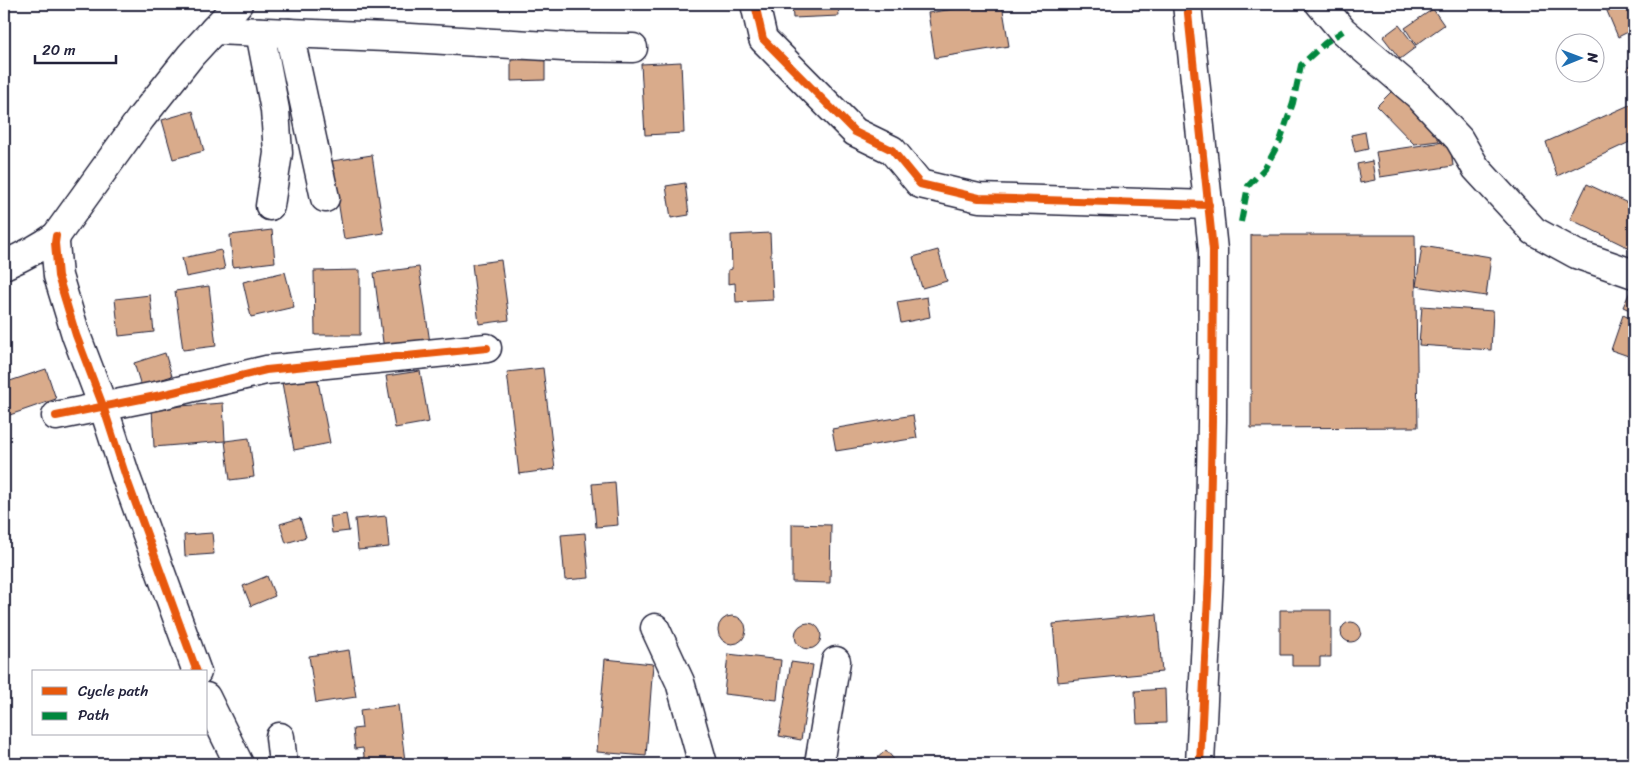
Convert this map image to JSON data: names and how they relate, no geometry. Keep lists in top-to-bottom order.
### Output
{
  "legend": ["Cycle path", "Path"],
  "scale_bar": "20 m",
  "north": "right"
}
